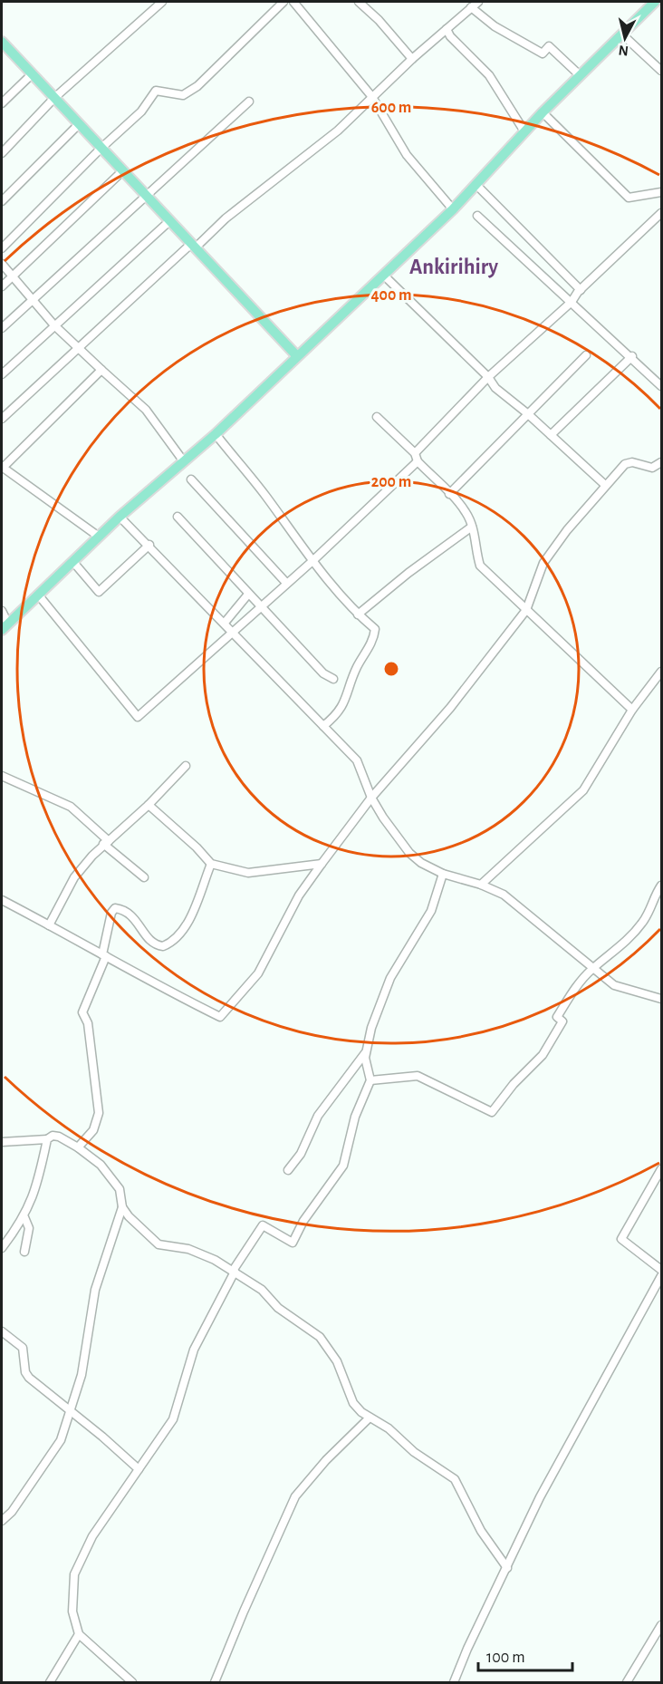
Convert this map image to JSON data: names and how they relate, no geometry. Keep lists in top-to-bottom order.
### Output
{
  "districts": ["Ankirihiry"],
  "scale_bar": "100 m",
  "north": "bottom",
  "rings": ["600 m", "400 m", "200 m"]
}
